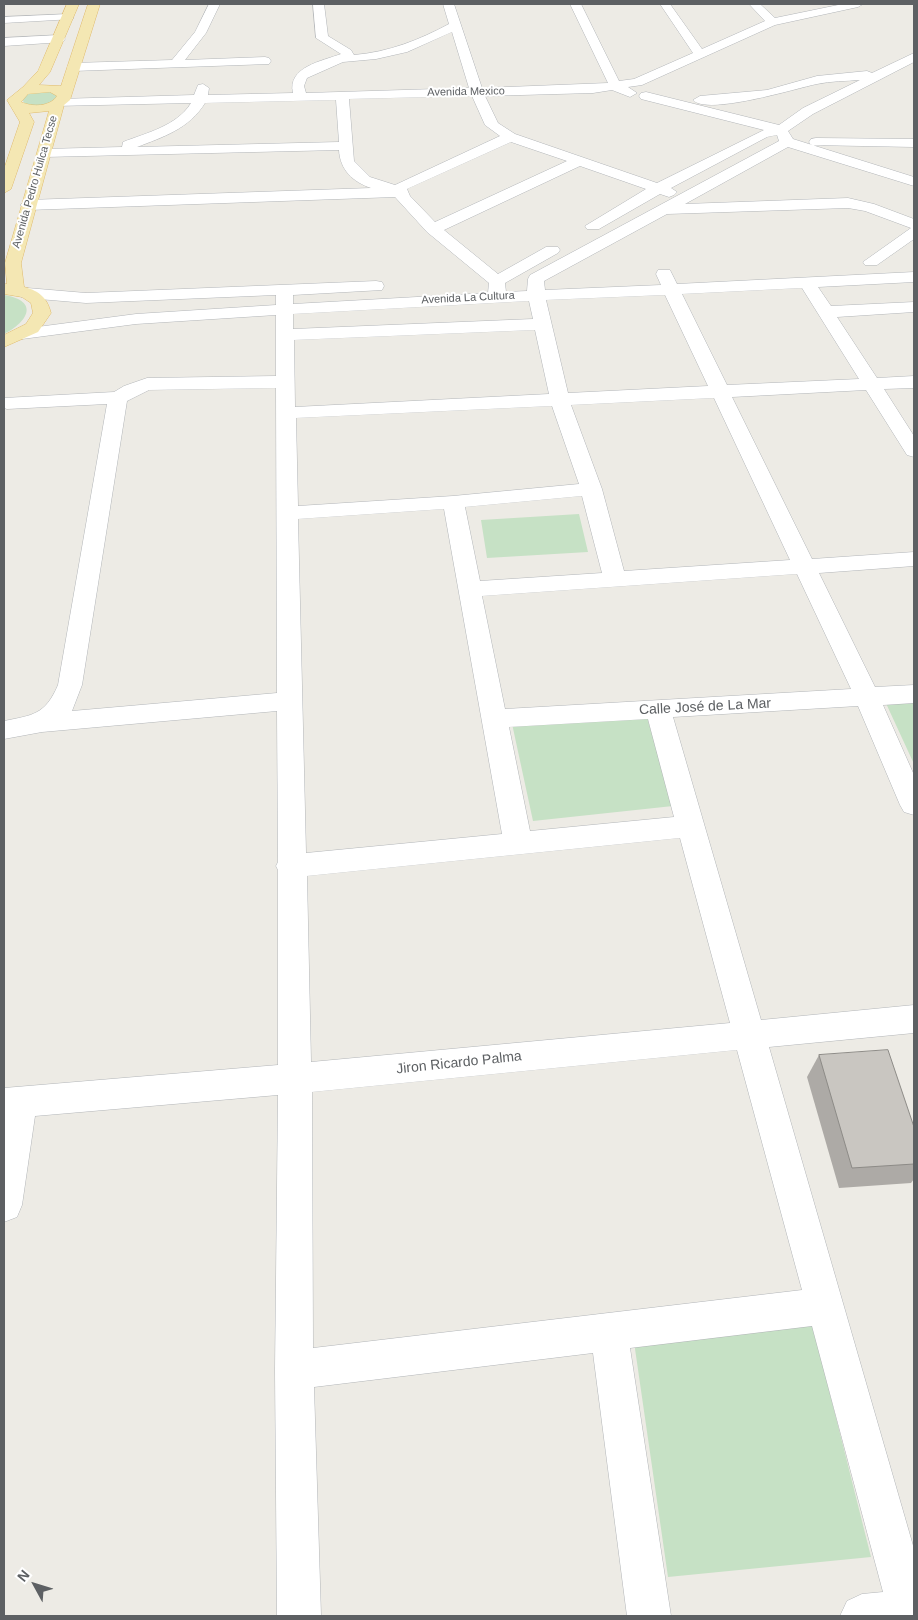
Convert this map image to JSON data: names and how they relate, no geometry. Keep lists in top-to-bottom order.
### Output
{
  "streets": {
    "main road": ["Avenida Pedro Huilca Tecse"],
    "street": [
      "Avenida Mexico",
      "Avenida La Cultura",
      "Calle José de La Mar",
      "Jiron Ricardo Palma"
    ]
  },
  "crossings": [
    ["Avenida Mexico", "Avenida Pedro Huilca Tecse"],
    ["Avenida Pedro Huilca Tecse", "Avenida La Cultura"]
  ],
  "north": "top left"
}
